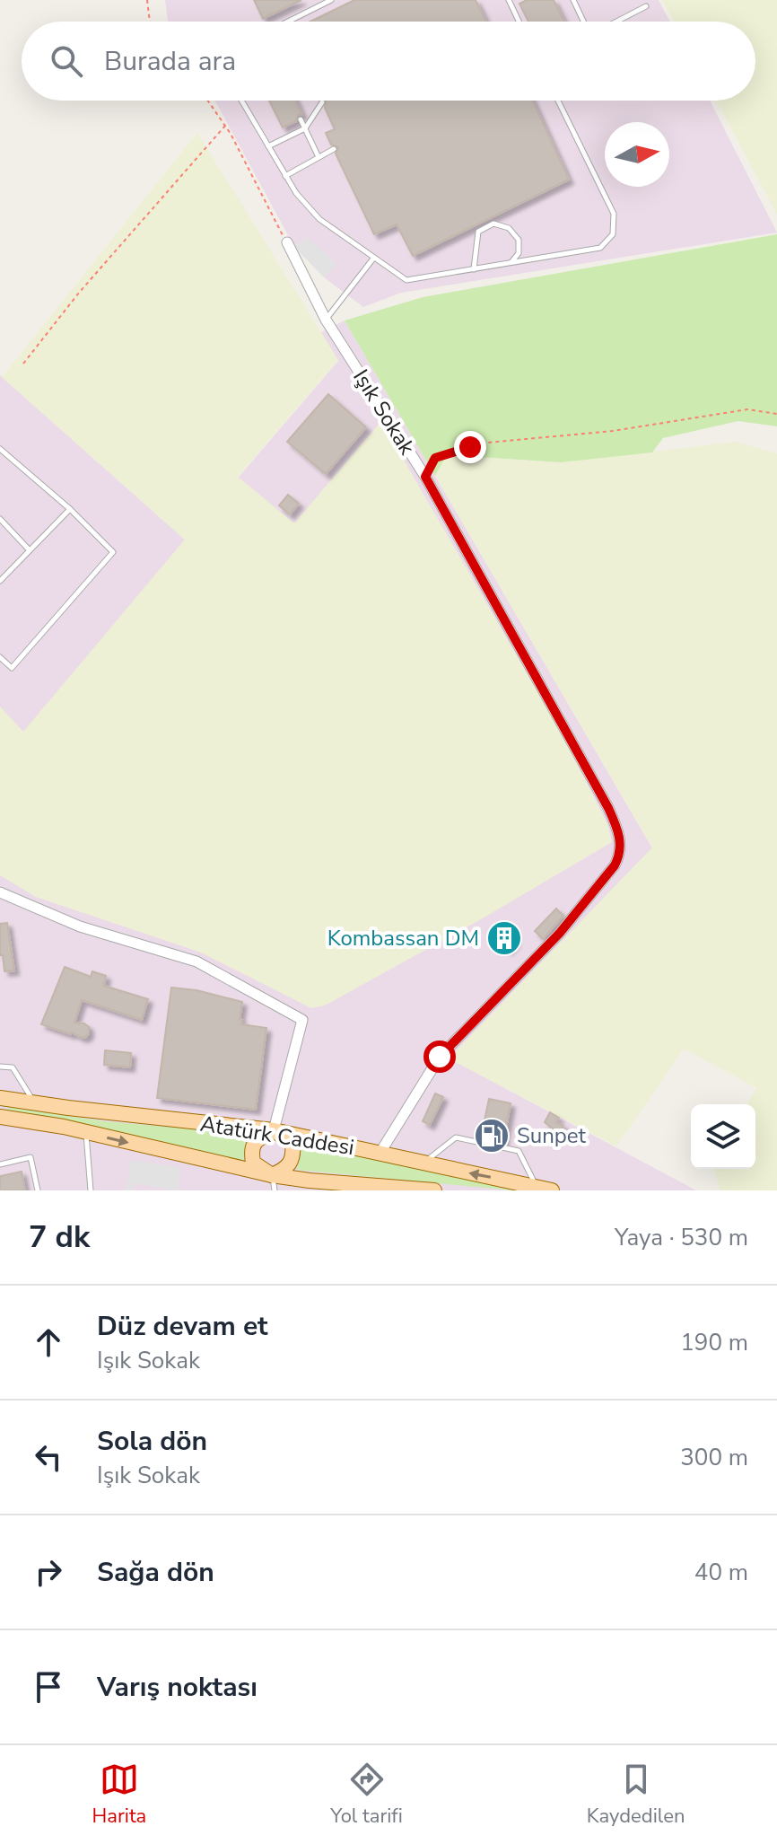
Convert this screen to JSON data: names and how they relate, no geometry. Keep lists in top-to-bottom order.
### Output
{
  "streets": {
    "main road": ["Atatürk Caddesi"],
    "street": ["Işık Sokak"]
  },
  "crossings": [
    ["Işık Sokak", "Atatürk Caddesi"]
  ],
  "places": {
    "building": ["Kombassan DM"],
    "fuel station": ["Sunpet"]
  },
  "north": "right",
  "page": {
    "search": "Burada ara",
    "heading": ["7 dk", "Yaya · 530 m"],
    "list": [
      ["Düz devam et", "Işık Sokak", "190 m"],
      ["Sola dön", "Işık Sokak", "300 m"],
      ["Sağa dön", "40 m"],
      "Varış noktası"
    ],
    "nav": ["Harita", "Yol tarifi", "Kaydedilen"]
  }
}
